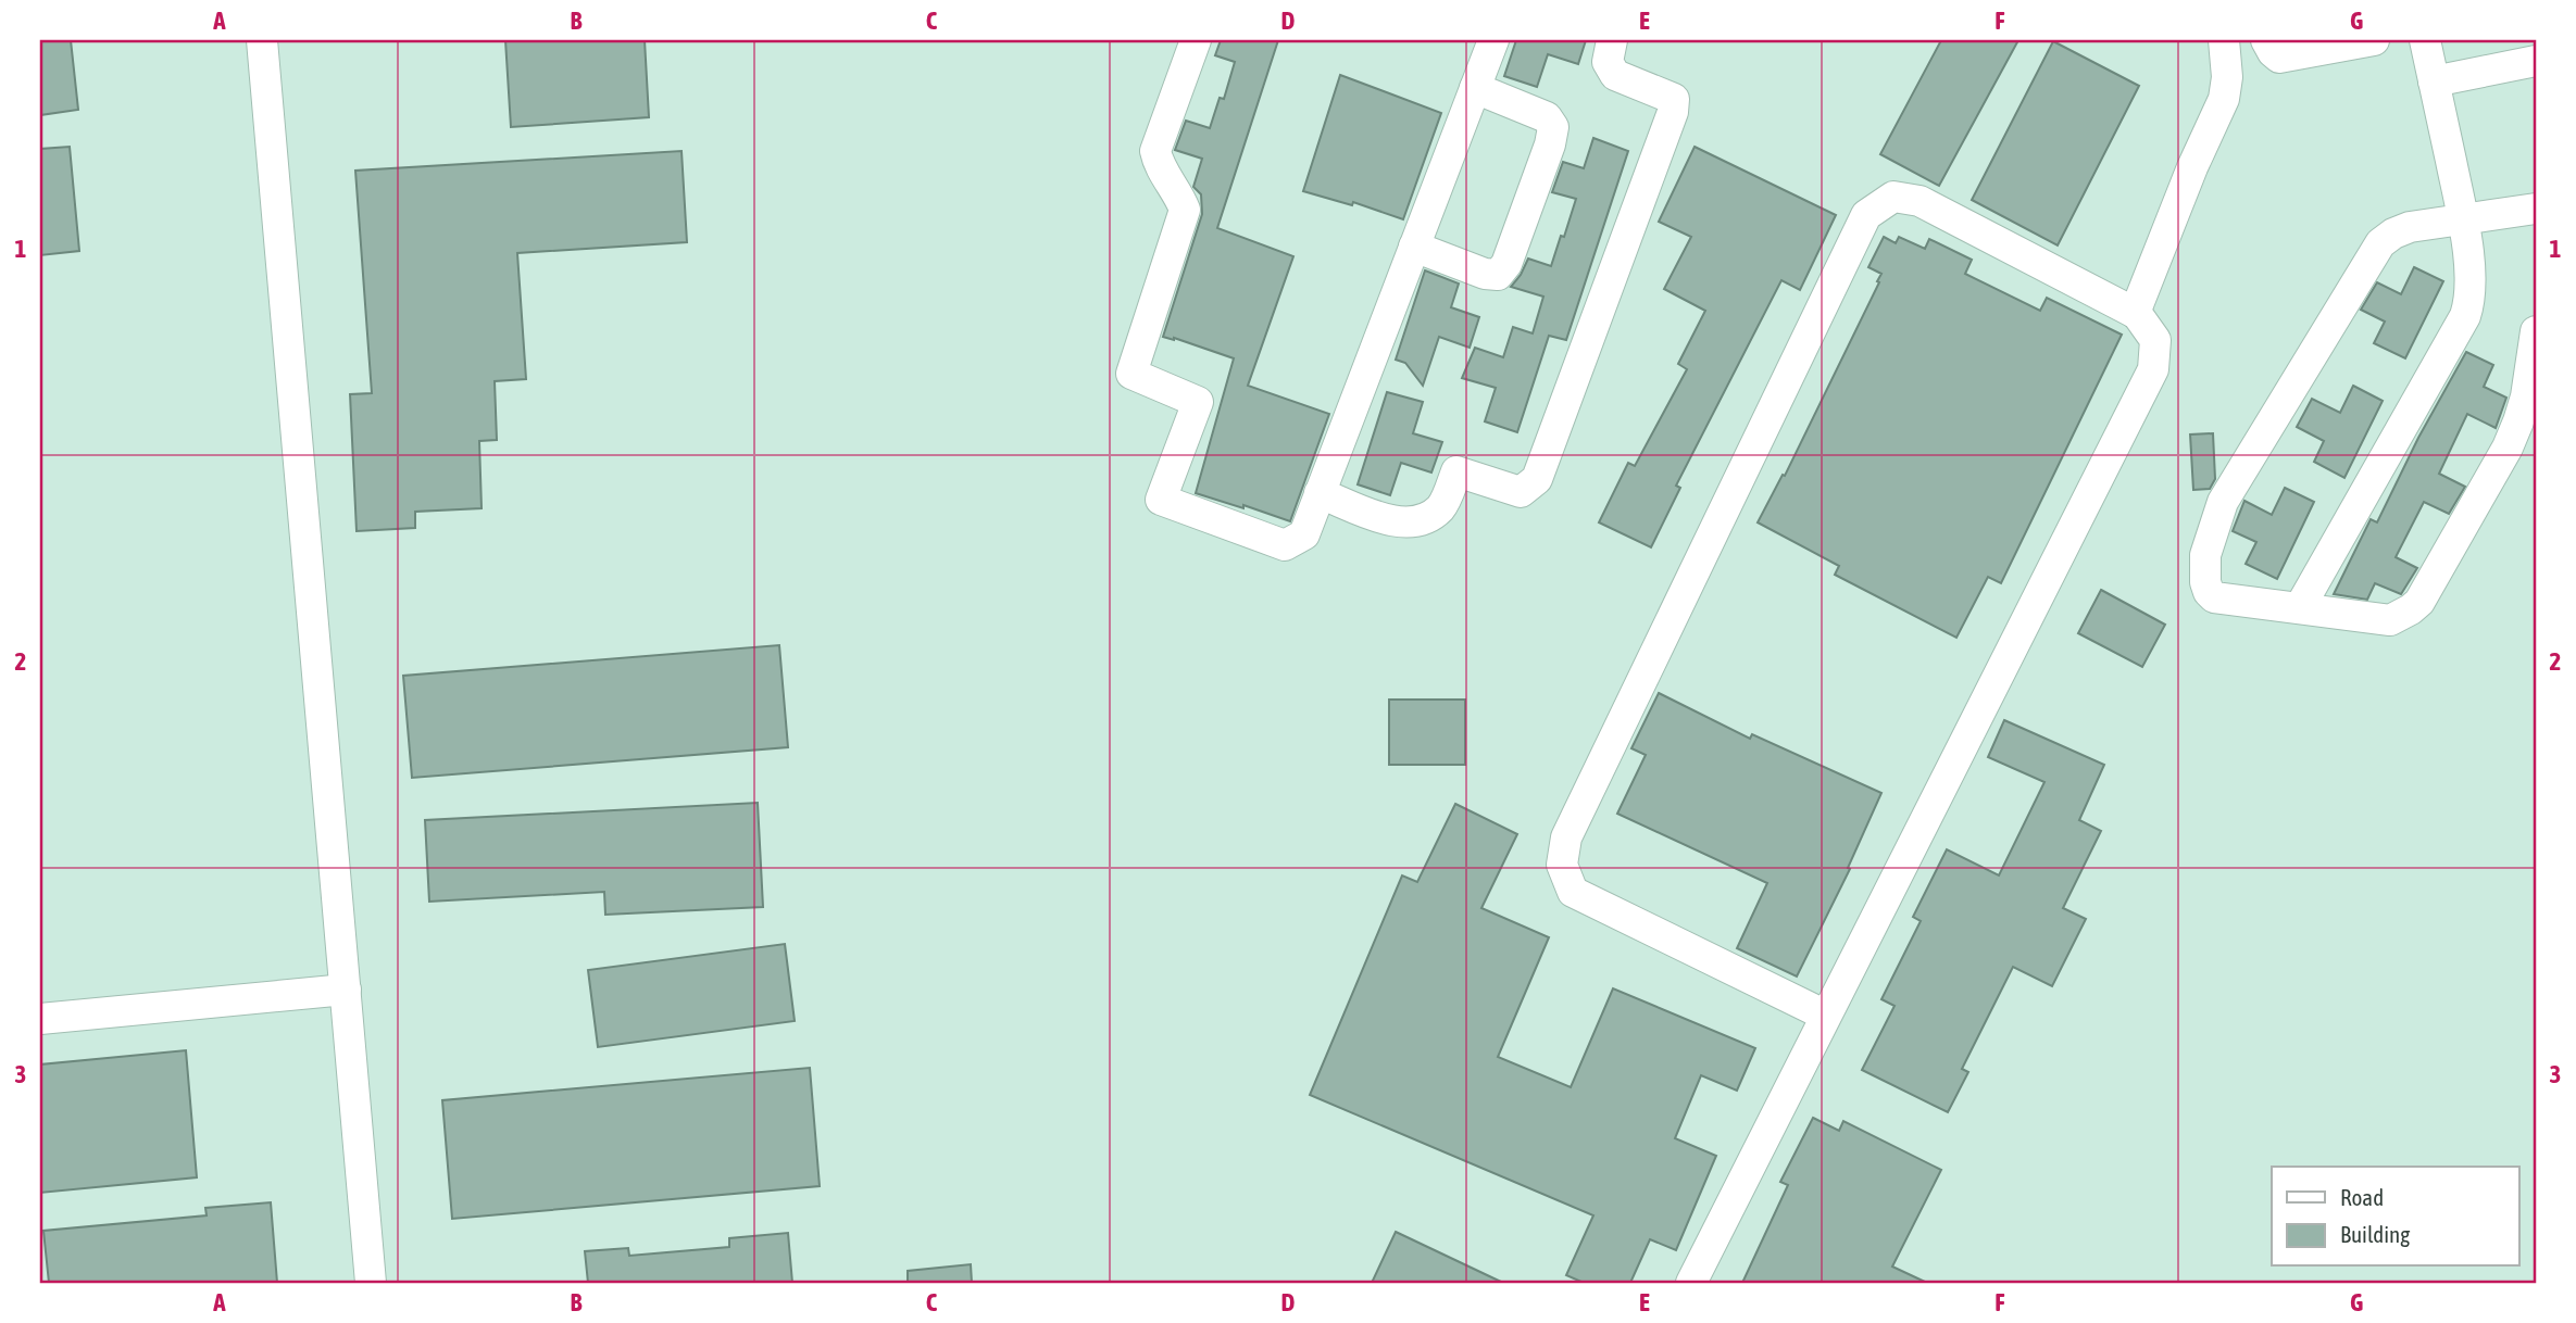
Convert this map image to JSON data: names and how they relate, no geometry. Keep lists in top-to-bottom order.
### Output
{
  "legend": ["Road", "Building"],
  "grid": {
    "columns": [
      "A",
      "B",
      "C",
      "D",
      "E",
      "F",
      "G"
    ],
    "rows": ["1", "2", "3"]
  }
}
